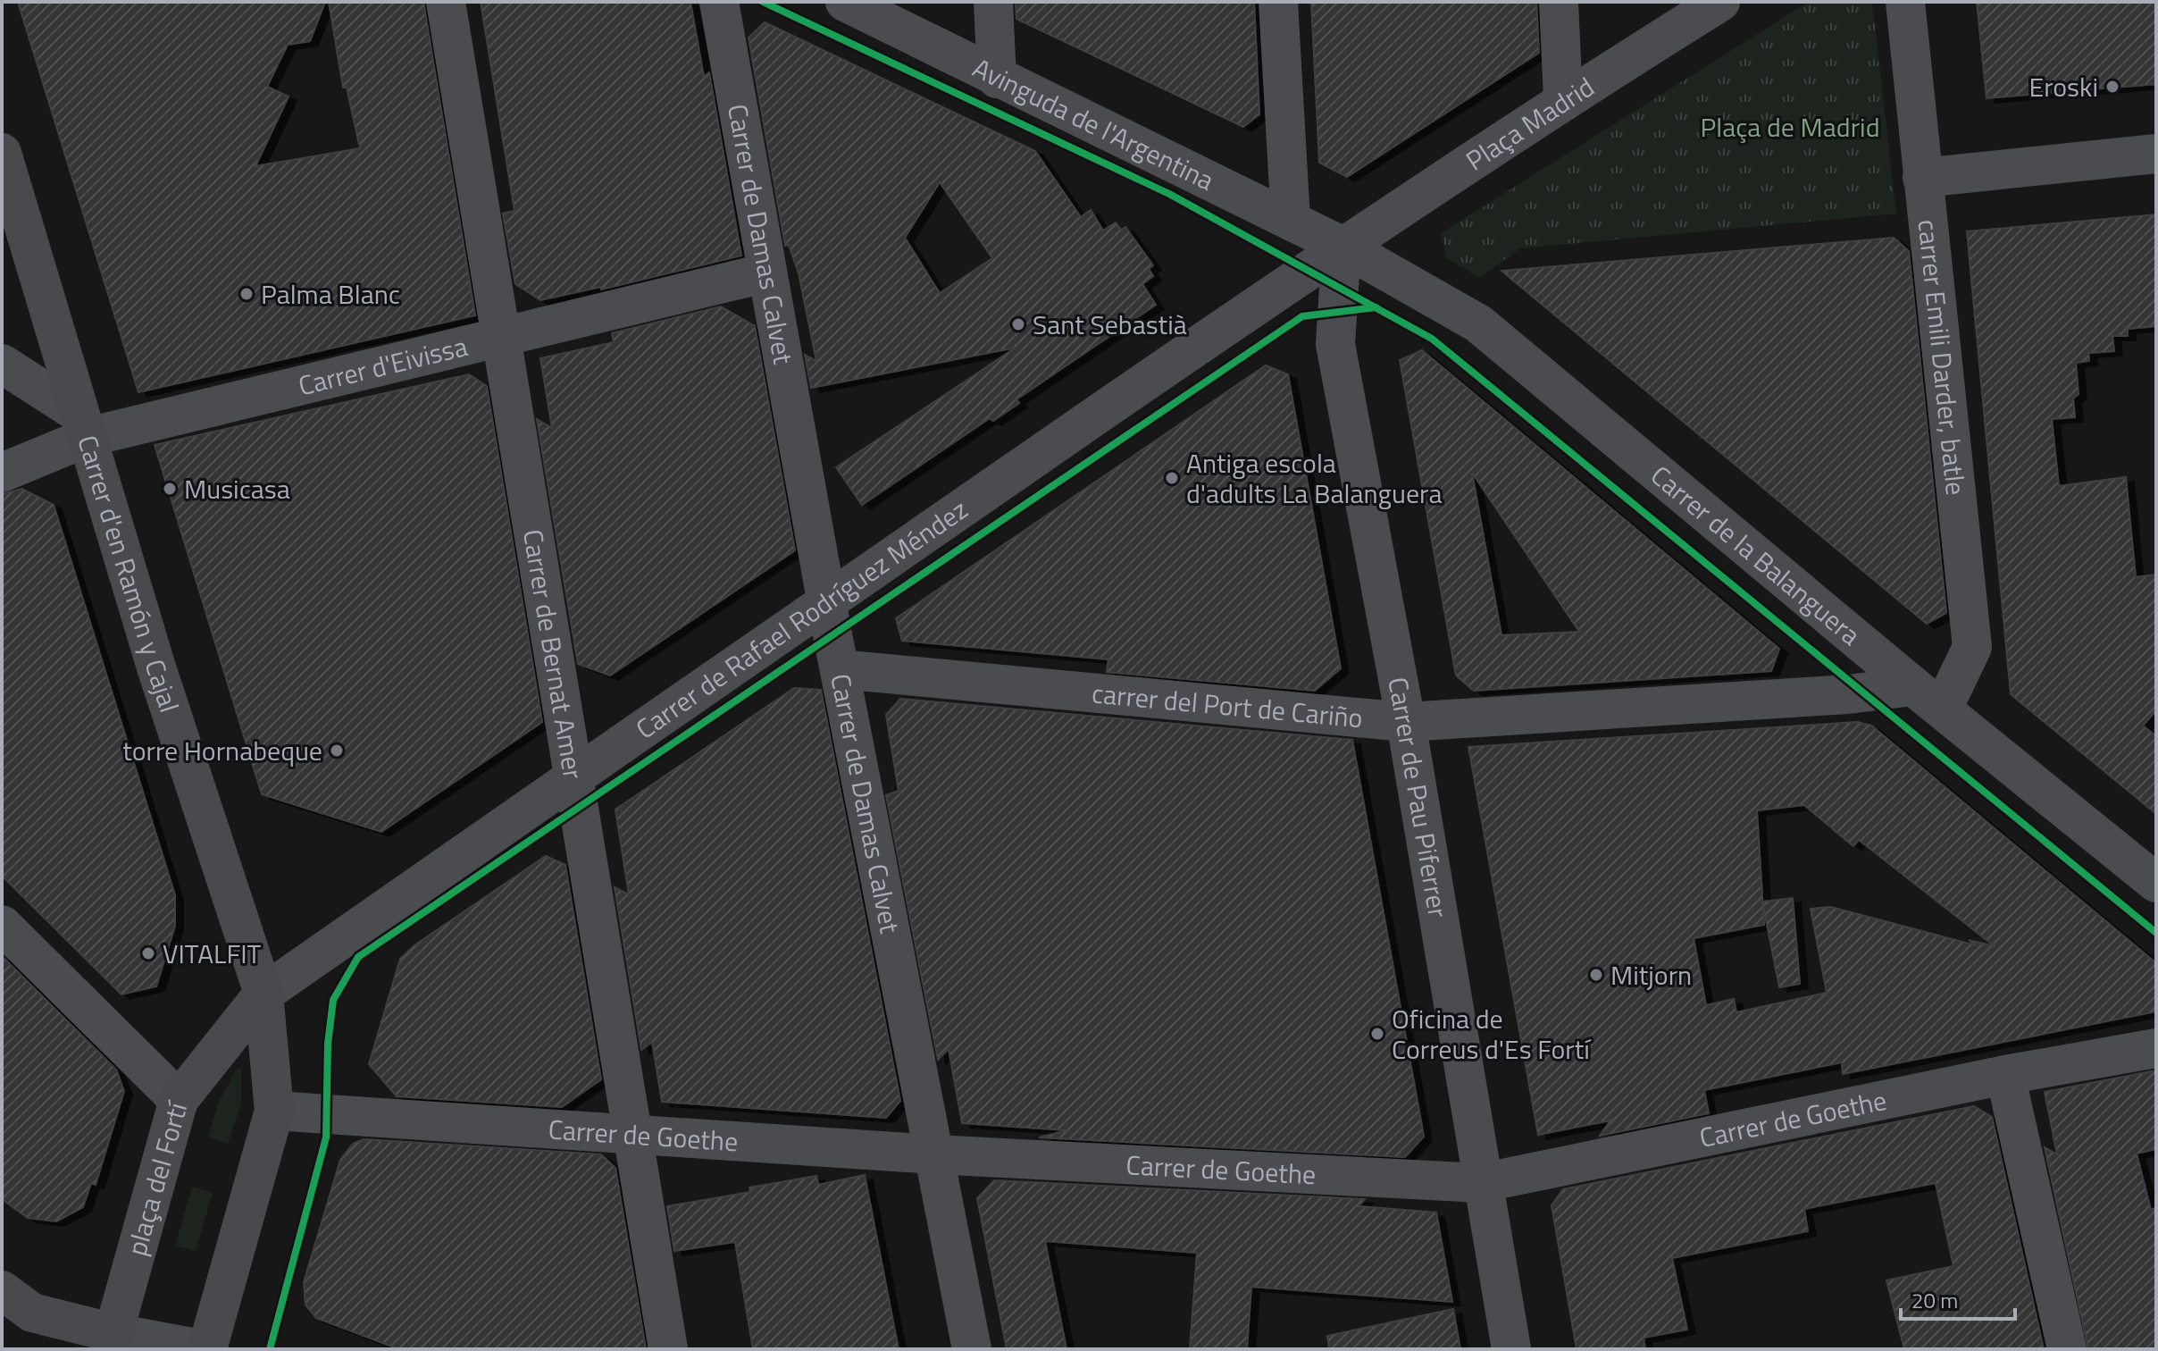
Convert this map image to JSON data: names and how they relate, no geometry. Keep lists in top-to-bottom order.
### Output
{
  "streets": {
    "main road": ["Carrer d'en Ramón y Cajal", "plaça del Fortí"],
    "street": [
      "Plaça Madrid",
      "Avinguda de l'Argentina",
      "Carrer de Damas Calvet",
      "carrer Emili Darder, batle",
      "Carrer d'Eivissa",
      "Carrer de la Balanguera",
      "Carrer de Rafael Rodríguez Méndez",
      "Carrer de Bernat Amer",
      "carrer del Port de Cariño",
      "Carrer de Pau Piferrer",
      "Carrer de Goethe"
    ]
  },
  "crossings": [
    ["Plaça Madrid", "Avinguda de l'Argentina"],
    ["Plaça Madrid", "Carrer de la Balanguera"],
    ["Plaça Madrid", "Carrer de Rafael Rodríguez Méndez"],
    ["Plaça Madrid", "Carrer de Pau Piferrer"],
    ["Avinguda de l'Argentina", "Carrer de la Balanguera"],
    ["Avinguda de l'Argentina", "Carrer de Rafael Rodríguez Méndez"],
    ["Avinguda de l'Argentina", "Carrer de Pau Piferrer"],
    ["Carrer de Damas Calvet", "Carrer d'Eivissa"],
    ["Carrer de Damas Calvet", "Carrer de Rafael Rodríguez Méndez"],
    ["Carrer de Damas Calvet", "carrer del Port de Cariño"],
    ["Carrer de Damas Calvet", "Carrer de Goethe"],
    ["carrer Emili Darder, batle", "Carrer de la Balanguera"],
    ["carrer Emili Darder, batle", "carrer del Port de Cariño"],
    ["Carrer d'Eivissa", "Carrer d'en Ramón y Cajal"],
    ["Carrer d'Eivissa", "Carrer de Bernat Amer"],
    ["Carrer de la Balanguera", "Carrer de Rafael Rodríguez Méndez"],
    ["Carrer de la Balanguera", "carrer del Port de Cariño"],
    ["Carrer de la Balanguera", "Carrer de Pau Piferrer"],
    ["Carrer d'en Ramón y Cajal", "Carrer de Rafael Rodríguez Méndez"],
    ["Carrer d'en Ramón y Cajal", "Carrer de Goethe"],
    ["Carrer d'en Ramón y Cajal", "plaça del Fortí"],
    ["Carrer de Rafael Rodríguez Méndez", "Carrer de Bernat Amer"],
    ["Carrer de Rafael Rodríguez Méndez", "Carrer de Pau Piferrer"],
    ["Carrer de Rafael Rodríguez Méndez", "plaça del Fortí"],
    ["Carrer de Bernat Amer", "Carrer de Goethe"],
    ["carrer del Port de Cariño", "Carrer de Pau Piferrer"],
    ["Carrer de Pau Piferrer", "Carrer de Goethe"]
  ],
  "parks": ["Plaça de Madrid"],
  "places": [
    "Eroski",
    "Palma Blanc",
    "Sant Sebastià",
    "Antiga escola d'adults La Balanguera",
    "Musicasa",
    "torre Hornabeque",
    "VITALFIT",
    "Mitjorn",
    "Oficina de Correus d'Es Fortí"
  ],
  "scale_bar": "20 m"
}
